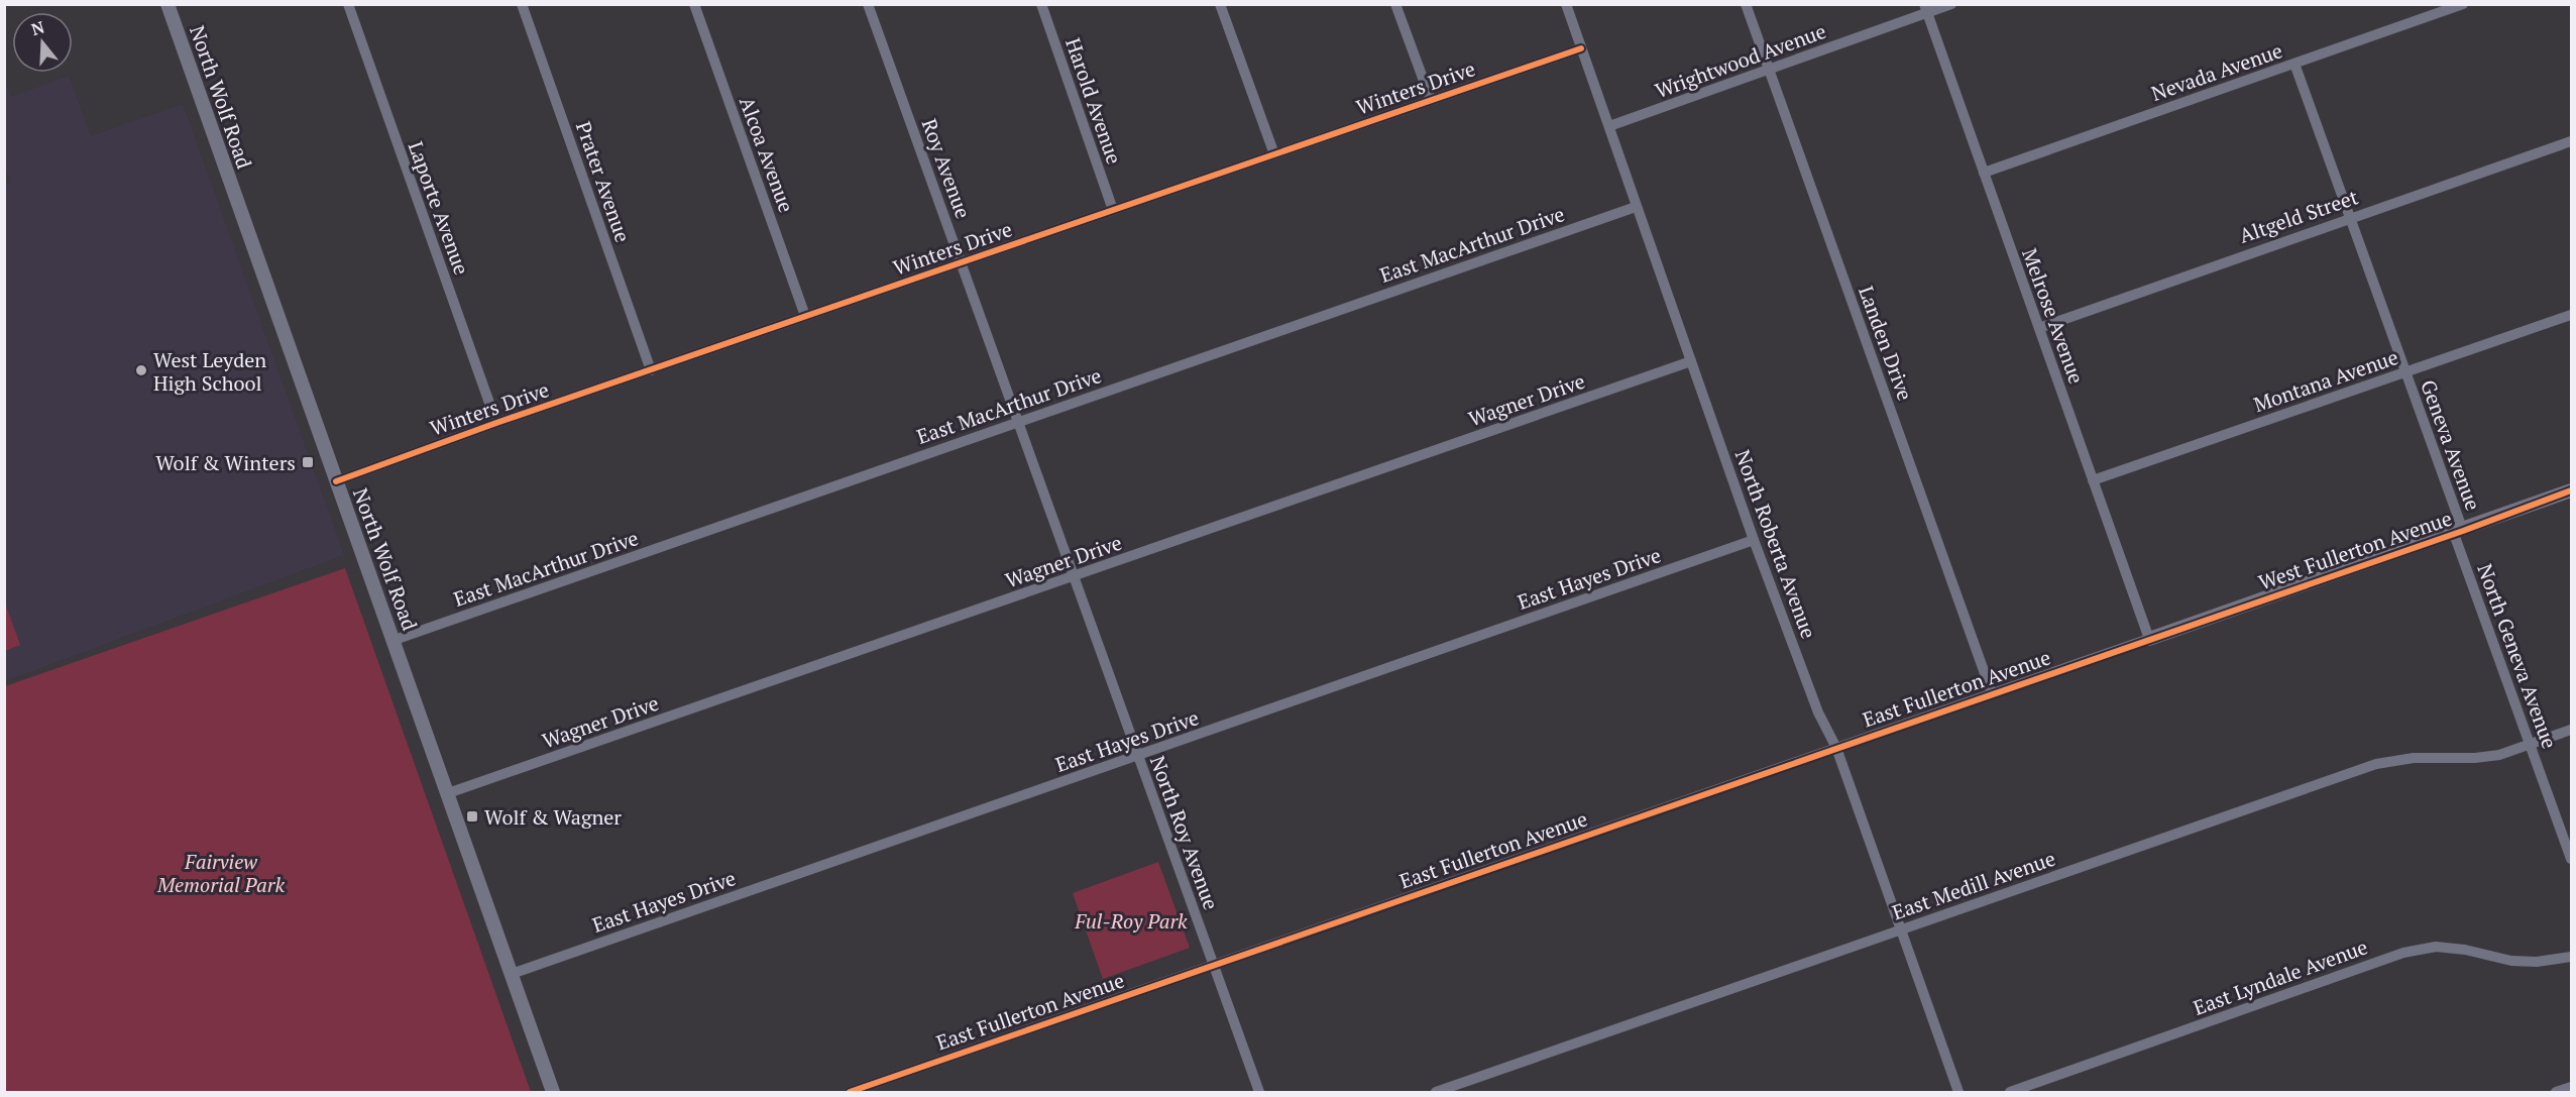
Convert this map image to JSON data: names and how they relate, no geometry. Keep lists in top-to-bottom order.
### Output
{
  "streets": {
    "main road": ["North Wolf Road", "West Fullerton Avenue"],
    "street": [
      "Wrightwood Avenue",
      "Nevada Avenue",
      "Winters Drive",
      "Harold Avenue",
      "Alcoa Avenue",
      "Roy Avenue",
      "Prater Avenue",
      "Laporte Avenue",
      "Altgeld Street",
      "East MacArthur Drive",
      "Melrose Avenue",
      "Landen Drive",
      "Montana Avenue",
      "Wagner Drive",
      "Geneva Avenue",
      "North Roberta Avenue",
      "East Hayes Drive",
      "North Geneva Avenue",
      "East Fullerton Avenue",
      "North Roy Avenue",
      "East Medill Avenue",
      "East Lyndale Avenue"
    ]
  },
  "crossings": [
    ["Wrightwood Avenue", "Melrose Avenue"],
    ["Wrightwood Avenue", "Landen Drive"],
    ["Wrightwood Avenue", "North Roberta Avenue"],
    ["Nevada Avenue", "Melrose Avenue"],
    ["Nevada Avenue", "Geneva Avenue"],
    ["Winters Drive", "North Wolf Road"],
    ["Winters Drive", "Harold Avenue"],
    ["Winters Drive", "Alcoa Avenue"],
    ["Winters Drive", "Roy Avenue"],
    ["Winters Drive", "Prater Avenue"],
    ["Winters Drive", "Laporte Avenue"],
    ["Winters Drive", "North Roberta Avenue"],
    ["North Wolf Road", "East MacArthur Drive"],
    ["North Wolf Road", "Wagner Drive"],
    ["North Wolf Road", "East Hayes Drive"],
    ["Roy Avenue", "North Roy Avenue"],
    ["Altgeld Street", "Melrose Avenue"],
    ["Altgeld Street", "Geneva Avenue"],
    ["East MacArthur Drive", "North Roberta Avenue"],
    ["East MacArthur Drive", "North Roy Avenue"],
    ["Melrose Avenue", "Montana Avenue"],
    ["Melrose Avenue", "West Fullerton Avenue"],
    ["Melrose Avenue", "East Fullerton Avenue"],
    ["Landen Drive", "East Fullerton Avenue"],
    ["Montana Avenue", "Geneva Avenue"],
    ["Wagner Drive", "North Roberta Avenue"],
    ["Wagner Drive", "North Roy Avenue"],
    ["Geneva Avenue", "West Fullerton Avenue"],
    ["Geneva Avenue", "North Geneva Avenue"],
    ["North Roberta Avenue", "East Hayes Drive"],
    ["North Roberta Avenue", "East Fullerton Avenue"],
    ["North Roberta Avenue", "East Medill Avenue"],
    ["West Fullerton Avenue", "North Geneva Avenue"],
    ["West Fullerton Avenue", "East Fullerton Avenue"],
    ["East Hayes Drive", "North Roy Avenue"],
    ["North Geneva Avenue", "East Medill Avenue"],
    ["East Fullerton Avenue", "North Roy Avenue"]
  ],
  "parks": ["Fairview Memorial Park", "Ful-Roy Park"],
  "places": {
    "other": ["West Leyden High School"],
    "transit": ["Wolf & Winters", "Wolf & Wagner"]
  },
  "north": "top"
}
